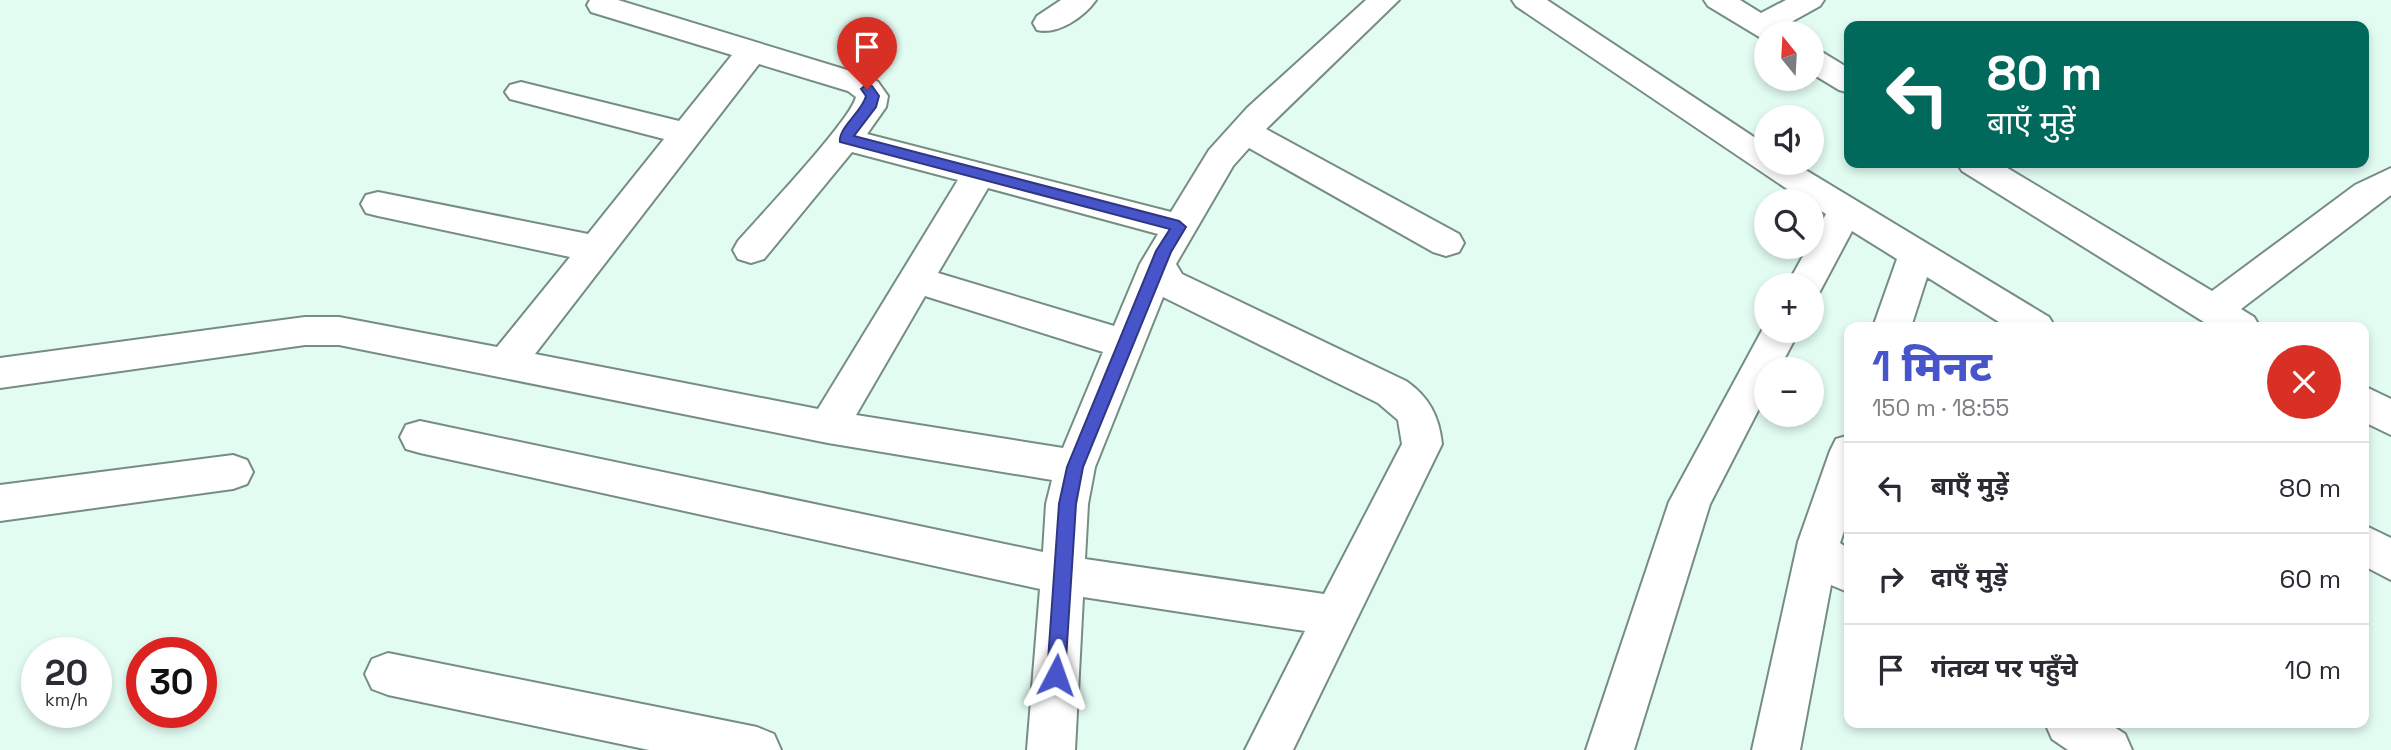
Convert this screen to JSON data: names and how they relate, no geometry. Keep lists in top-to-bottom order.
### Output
{
  "north": "top",
  "page": {
    "map_buttons": ["+", "−"],
    "turn": ["80 m", "बाएँ मुड़ें"],
    "heading": ["1 मिनट", "150 m · 18:55"],
    "list": [
      {
        "name": "बाएँ मुड़ें",
        "value": "80 m"
      },
      {
        "name": "दाएँ मुड़ें",
        "value": "60 m"
      },
      {
        "name": "गंतव्य पर पहुँचे",
        "value": "10 m"
      }
    ],
    "speed": "20 km/h",
    "limit": "30"
  }
}
